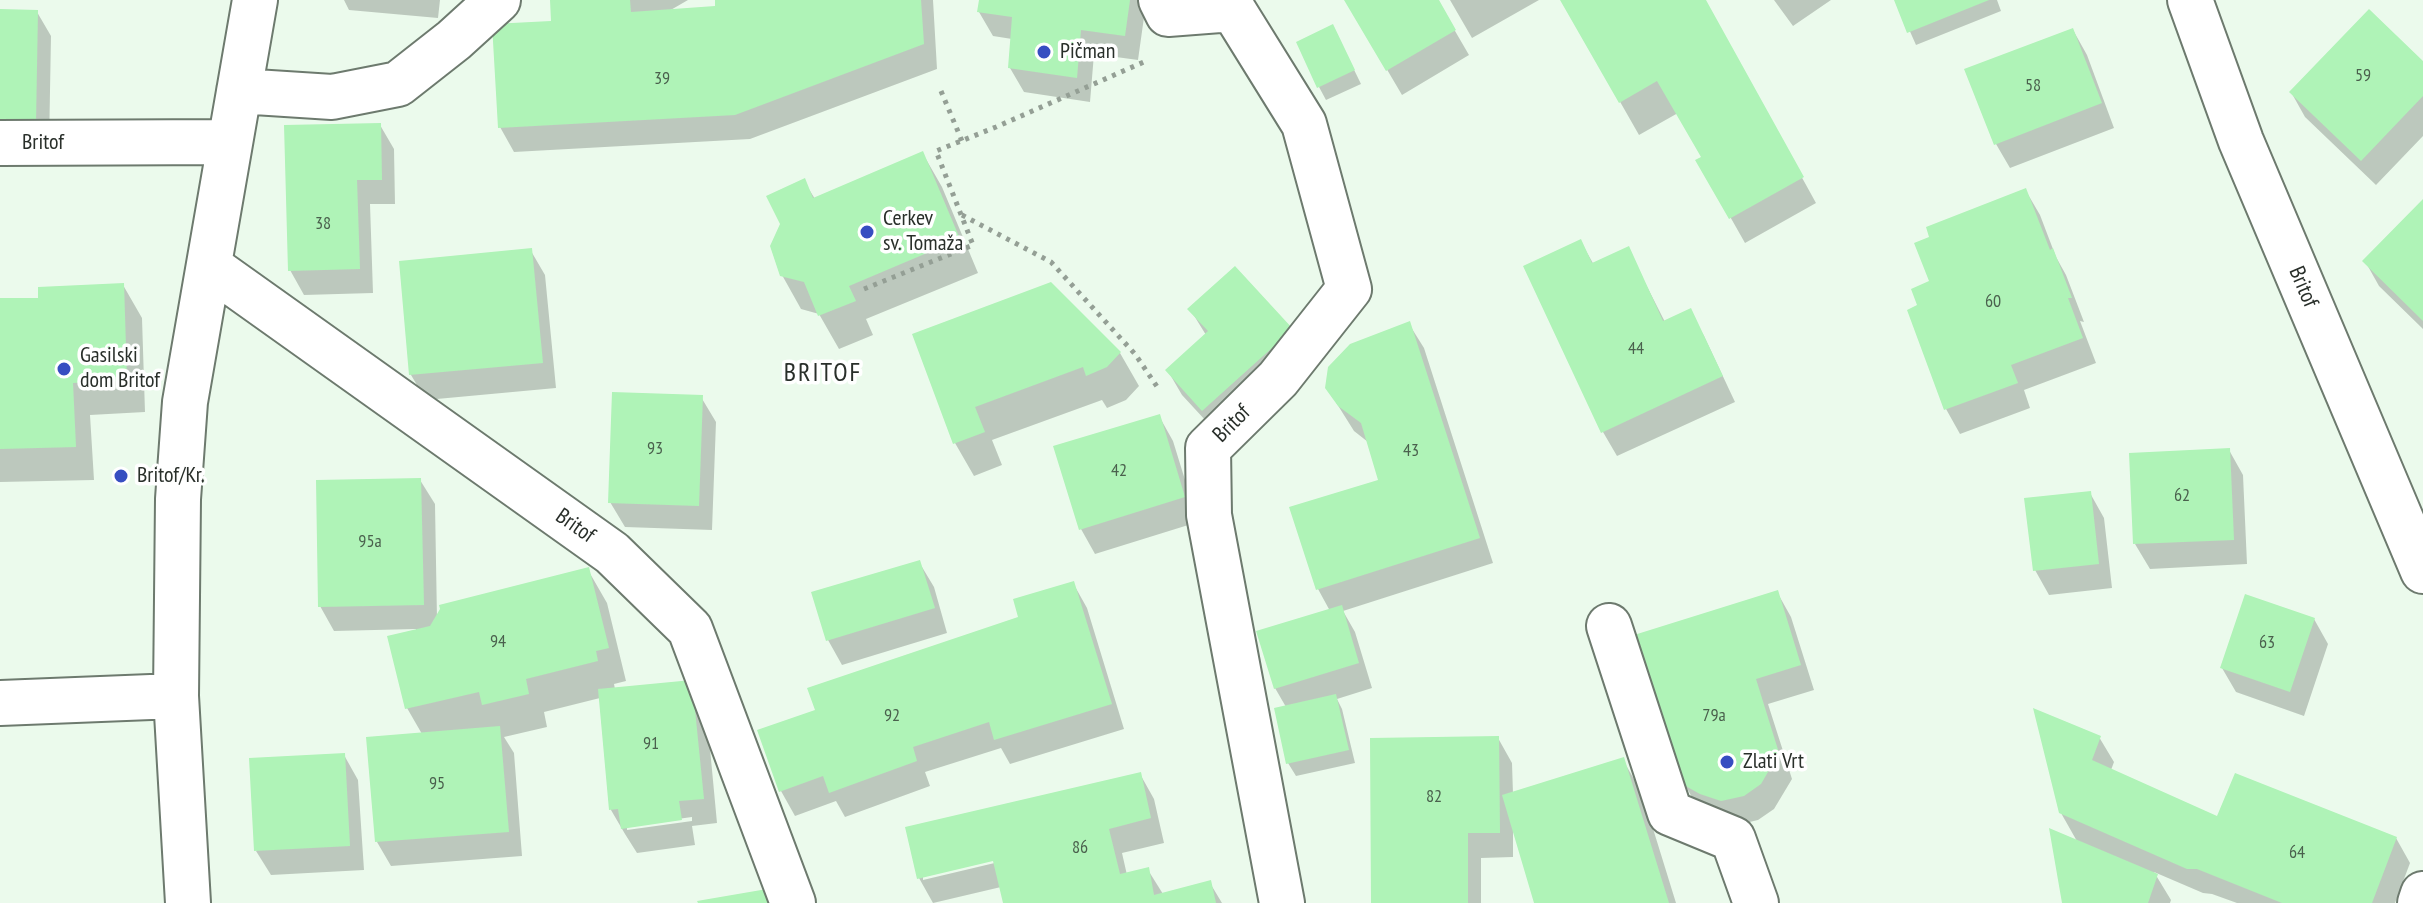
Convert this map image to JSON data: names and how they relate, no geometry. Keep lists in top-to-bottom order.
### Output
{
  "streets": {
    "street": ["Britof"]
  },
  "districts": ["BRITOF"],
  "places": [
    "Pičman",
    "Cerkev sv. Tomaža",
    "Gasilski dom Britof",
    "Britof/Kr.",
    "Zlati Vrt"
  ],
  "house_numbers": [
    "59",
    "39",
    "58",
    "38",
    "60",
    "44",
    "93",
    "43",
    "42",
    "62",
    "95a",
    "94",
    "63",
    "92",
    "79a",
    "91",
    "95",
    "82",
    "86",
    "64"
  ]
}
